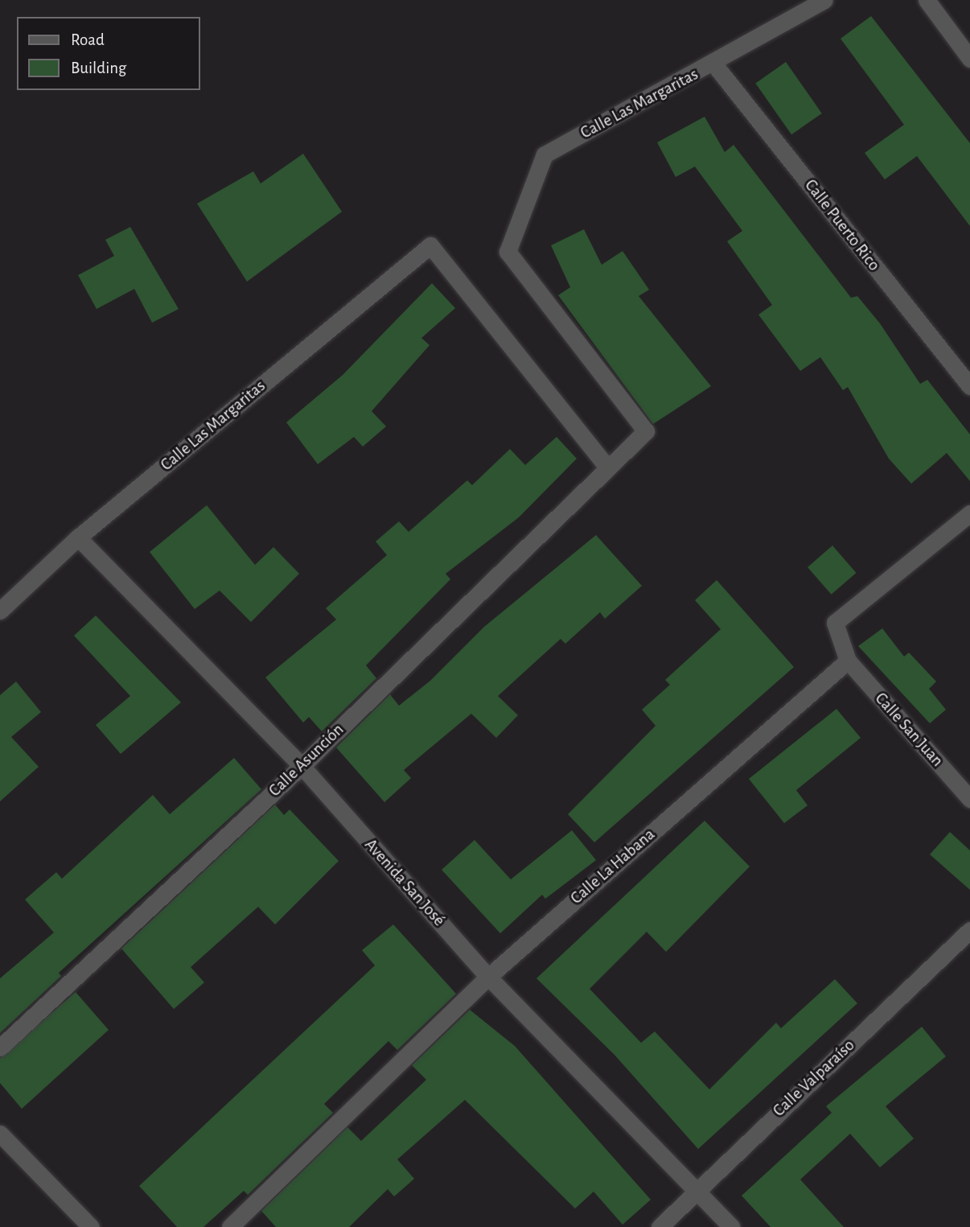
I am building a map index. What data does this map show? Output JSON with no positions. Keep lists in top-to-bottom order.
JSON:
{
  "streets": {
    "street": [
      "Calle Las Margaritas",
      "Calle Puerto Rico",
      "Calle San Juan",
      "Calle Asunción",
      "Calle La Habana",
      "Avenida San José",
      "Calle Valparaíso"
    ]
  },
  "crossings": [
    ["Calle Las Margaritas", "Calle Puerto Rico"],
    ["Calle Las Margaritas", "Calle Asunción"],
    ["Calle Las Margaritas", "Avenida San José"],
    ["Calle San Juan", "Calle La Habana"],
    ["Calle Asunción", "Avenida San José"],
    ["Calle La Habana", "Avenida San José"],
    ["Avenida San José", "Calle Valparaíso"]
  ],
  "legend": ["Road", "Building"]
}
